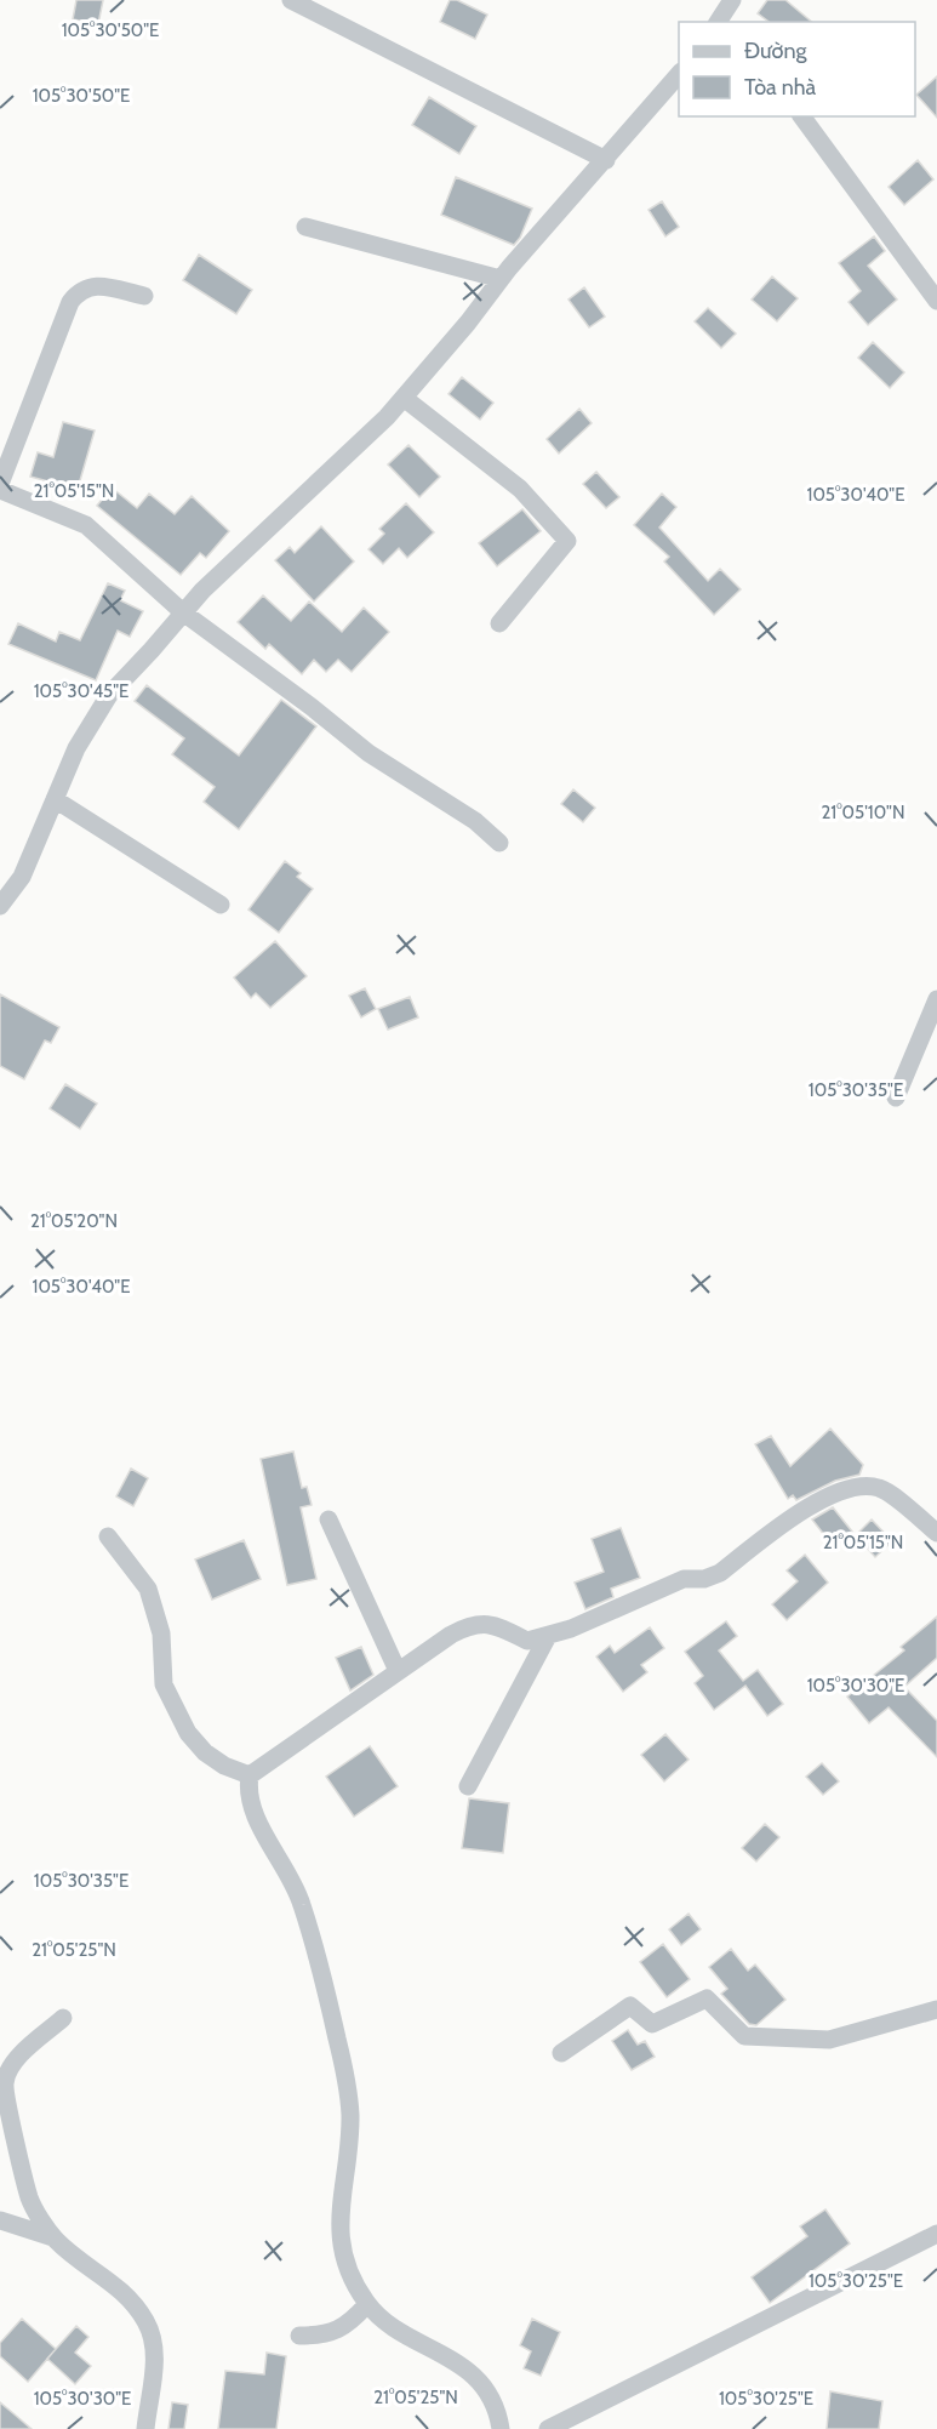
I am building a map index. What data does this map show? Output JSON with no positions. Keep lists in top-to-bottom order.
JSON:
{
  "legend": ["Đường", "Tòa nhà"],
  "coordinates": [
    "105°30'50\"E",
    "21°05'15\"N",
    "105°30'40\"E",
    "105°30'45\"E",
    "21°05'10\"N",
    "105°30'35\"E",
    "21°05'20\"N",
    "105°30'30\"E",
    "21°05'25\"N",
    "105°30'25\"E"
  ]
}
